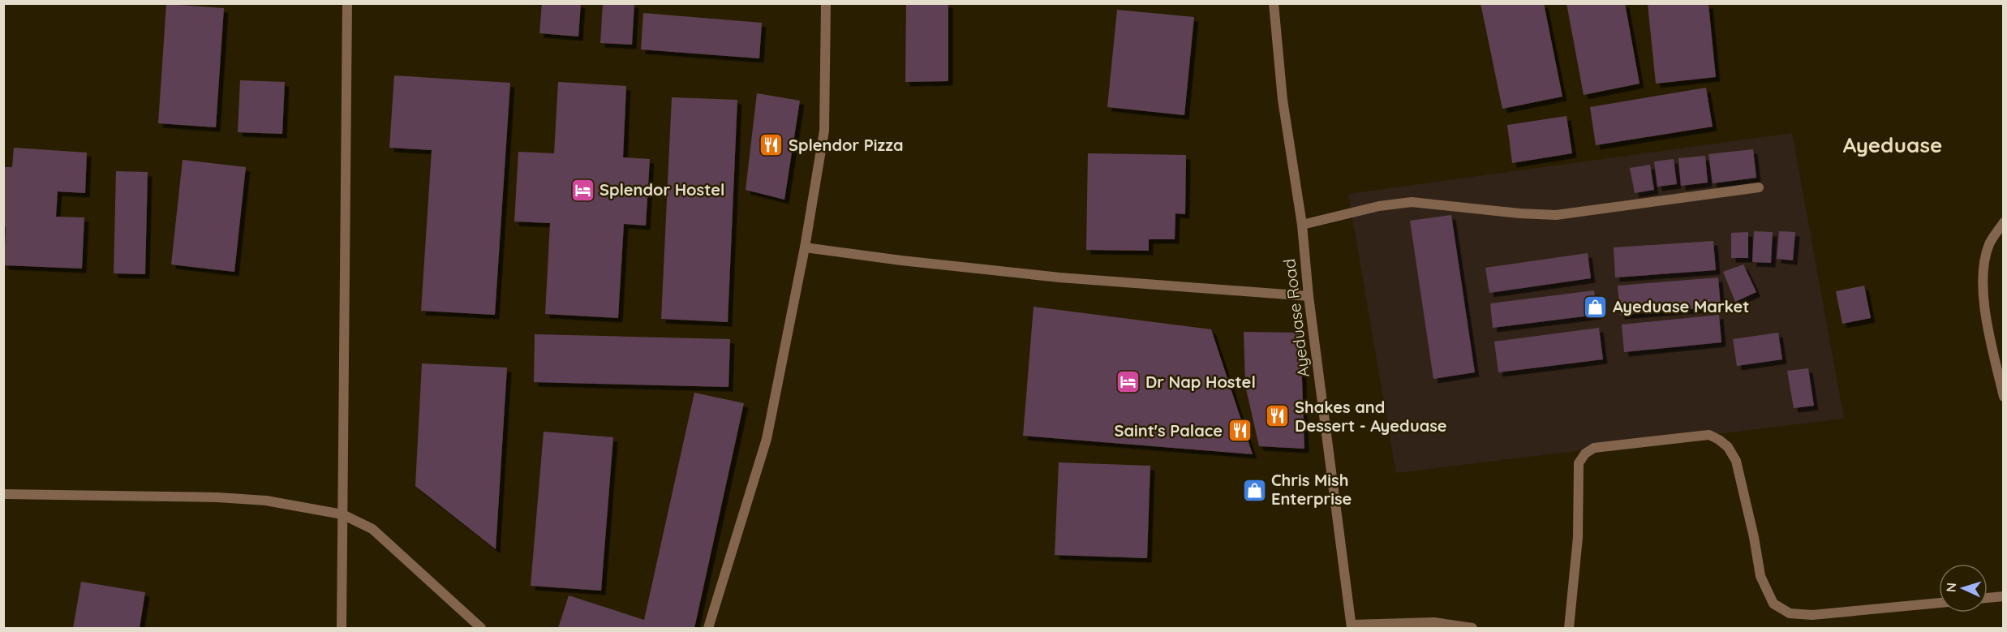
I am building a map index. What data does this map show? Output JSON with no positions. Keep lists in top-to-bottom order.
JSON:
{
  "streets": {
    "street": ["Ayeduase Road"]
  },
  "districts": ["Ayeduase"],
  "places": {
    "restaurant": ["Splendor Pizza", "Shakes and Dessert - Ayeduase", "Saint's Palace"],
    "hotel": ["Splendor Hostel", "Dr Nap Hostel"],
    "shop": ["Ayeduase Market", "Chris Mish Enterprise"]
  },
  "north": "left"
}
